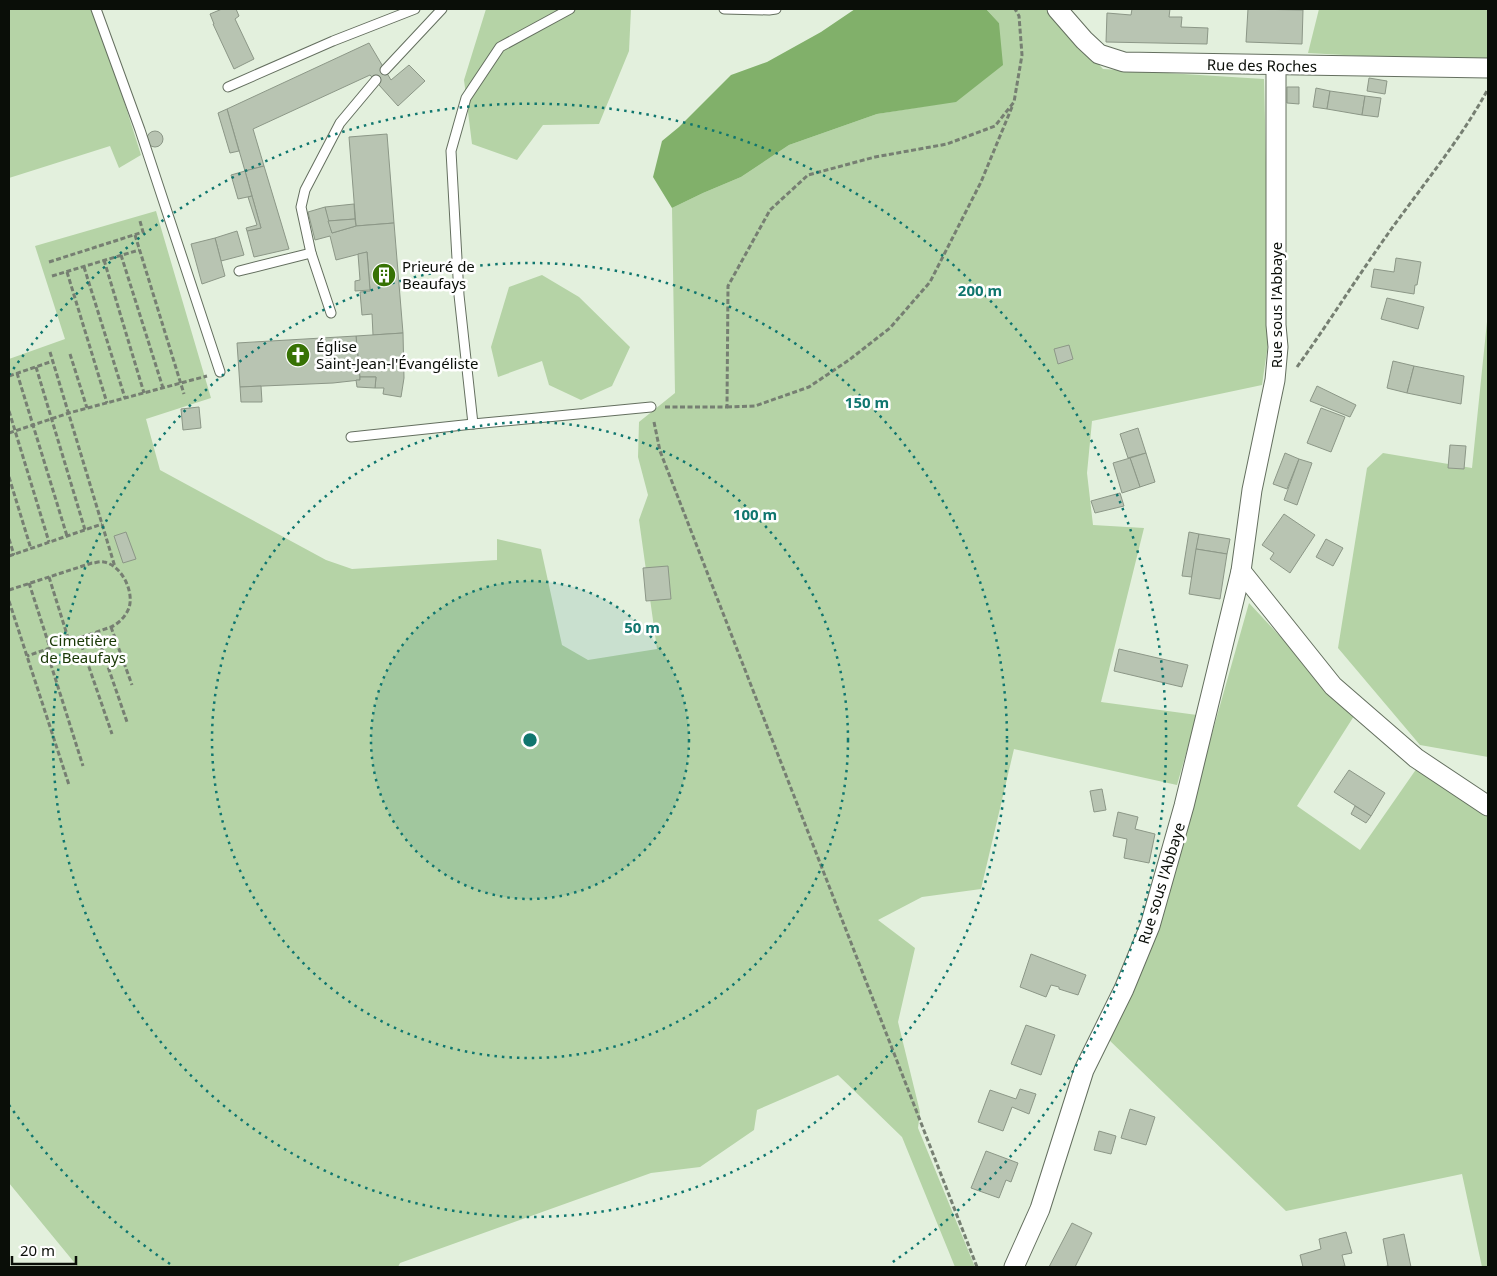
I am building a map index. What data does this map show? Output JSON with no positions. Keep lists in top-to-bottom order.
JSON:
{
  "streets": {
    "street": ["Rue des Roches", "Rue sous l'Abbaye"]
  },
  "crossings": [
    ["Rue des Roches", "Rue sous l'Abbaye"]
  ],
  "parks": ["Cimetière de Beaufays"],
  "places": {
    "building": ["Prieuré de Beaufays"],
    "church": ["Église Saint-Jean-l'Évangéliste"]
  },
  "scale_bar": "20 m",
  "rings": [
    "200 m",
    "150 m",
    "100 m",
    "50 m"
  ]
}
